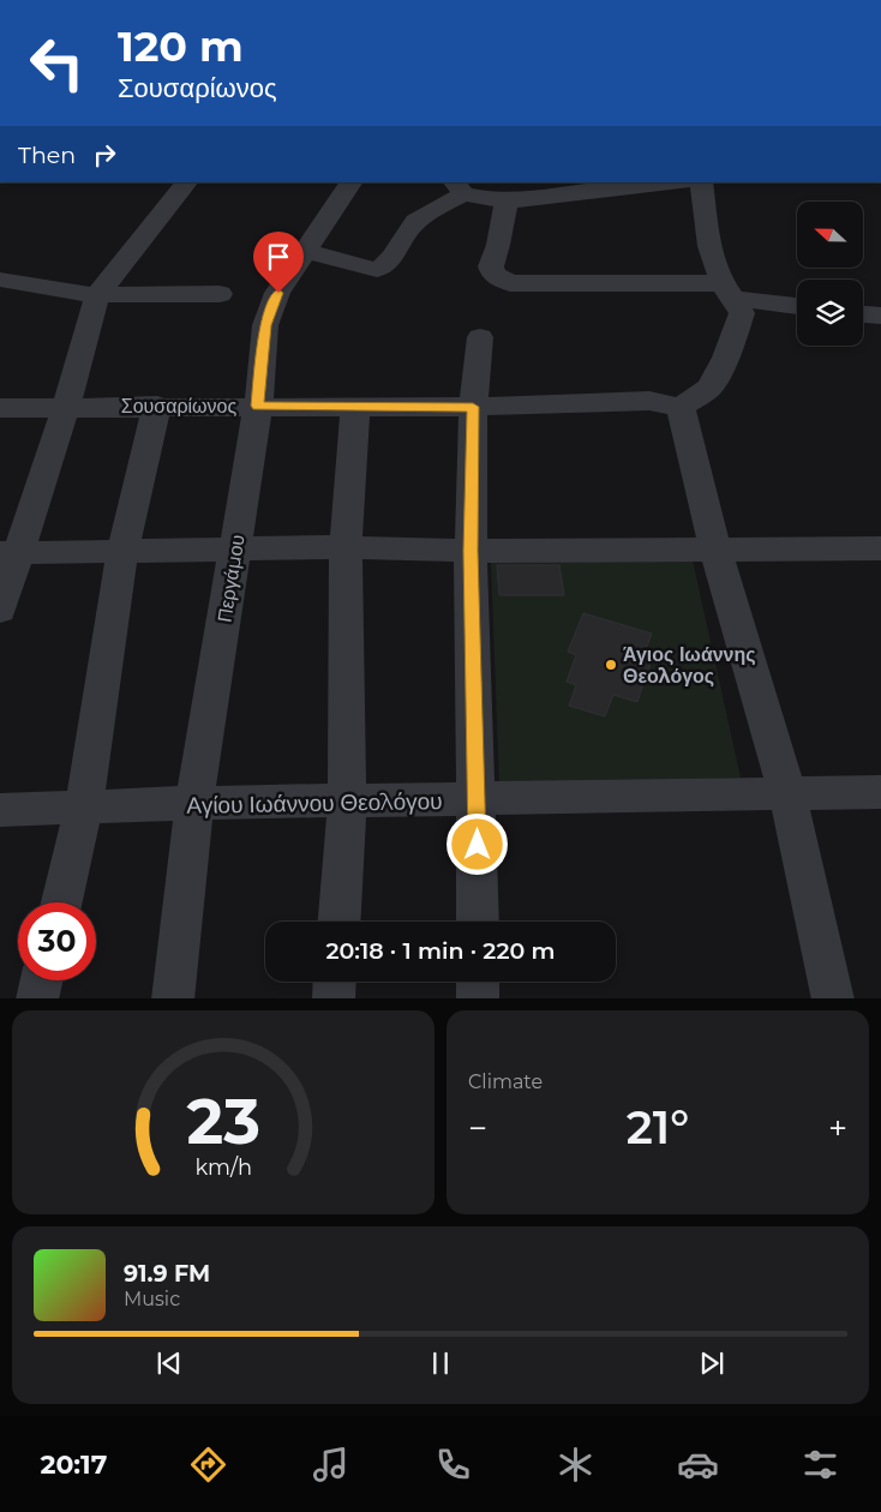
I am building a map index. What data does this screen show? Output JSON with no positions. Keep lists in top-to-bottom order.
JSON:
{
  "streets": {
    "street": ["Σουσαρίωνος", "Περγάμου", "Αγίου Ιωάννου Θεολόγου"]
  },
  "crossings": [
    ["Σουσαρίωνος", "Περγάμου"],
    ["Περγάμου", "Αγίου Ιωάννου Θεολόγου"]
  ],
  "places": ["Άγιος Ιωάννης Θεολόγος"],
  "north": "left",
  "page": {
    "turn": ["120 m", "Σουσαρίωνος"],
    "then": "Then",
    "limit": "30",
    "trip": "20:18 · 1 min · 220 m",
    "tile": "Climate",
    "heat": ["−", "21°", "+"],
    "song": ["91.9 FM", "Music"],
    "tabs": "20:17",
    "gauge": ["23", "km/h"]
  }
}
